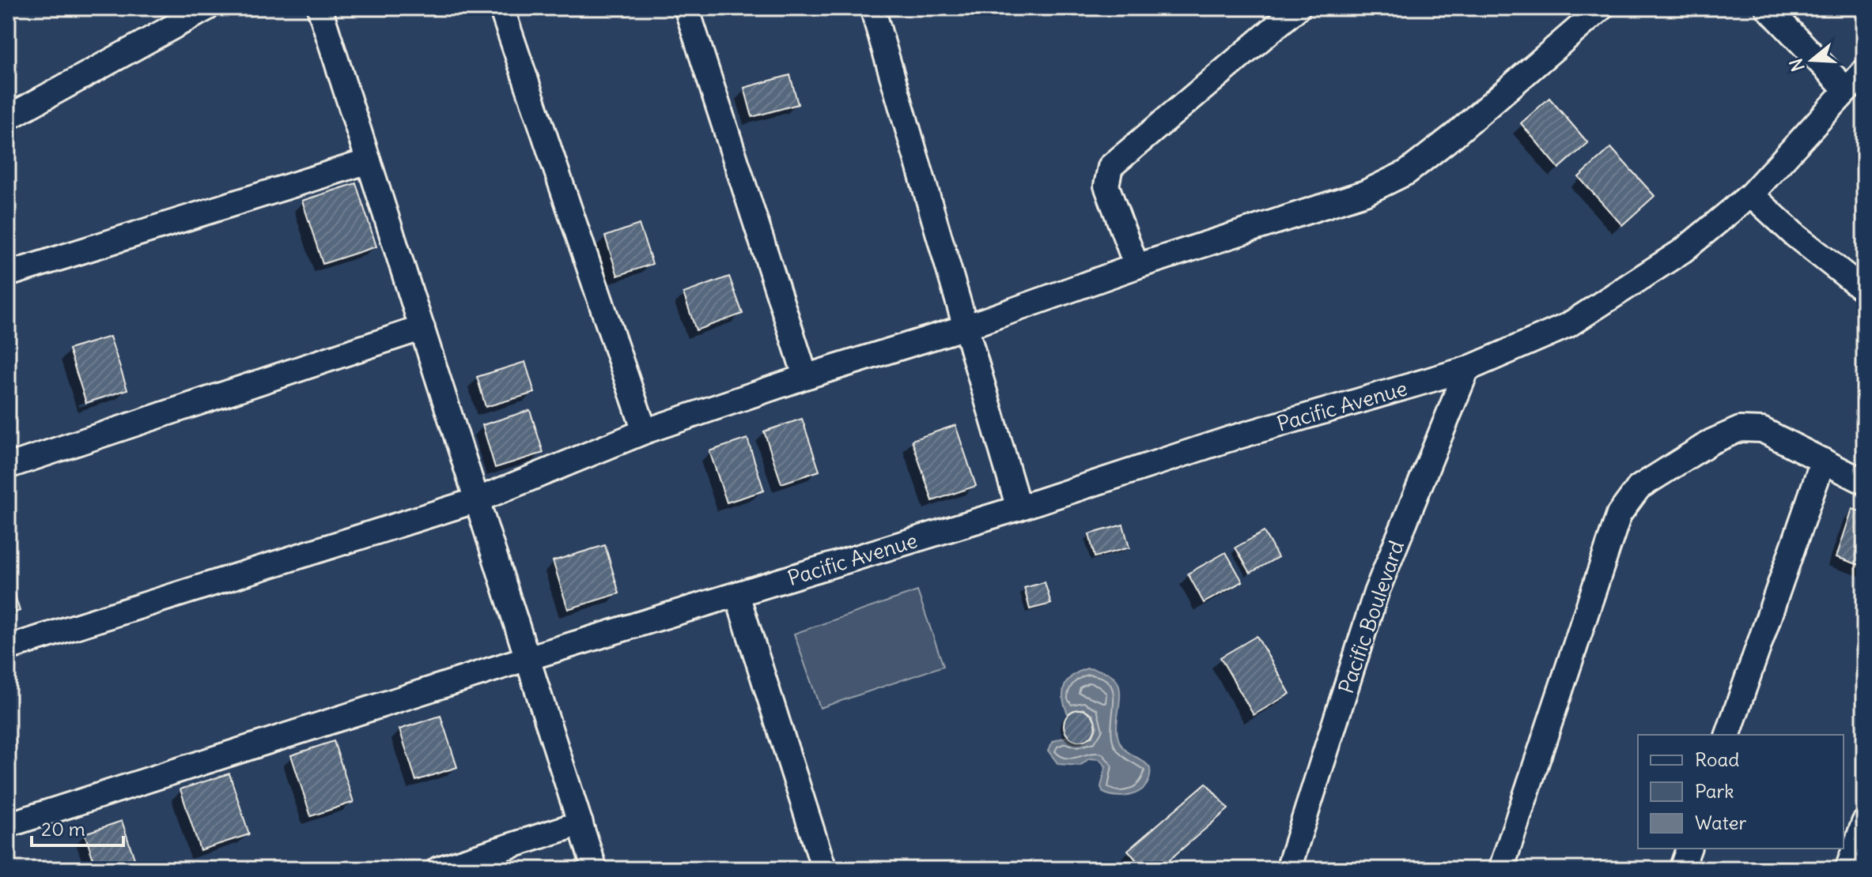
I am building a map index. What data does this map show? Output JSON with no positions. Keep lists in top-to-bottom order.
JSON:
{
  "streets": {
    "street": ["Pacific Avenue", "Pacific Boulevard"]
  },
  "crossings": [
    ["Pacific Avenue", "Pacific Boulevard"]
  ],
  "legend": ["Road", "Park", "Water"],
  "scale_bar": "20 m",
  "north": "left"
}
